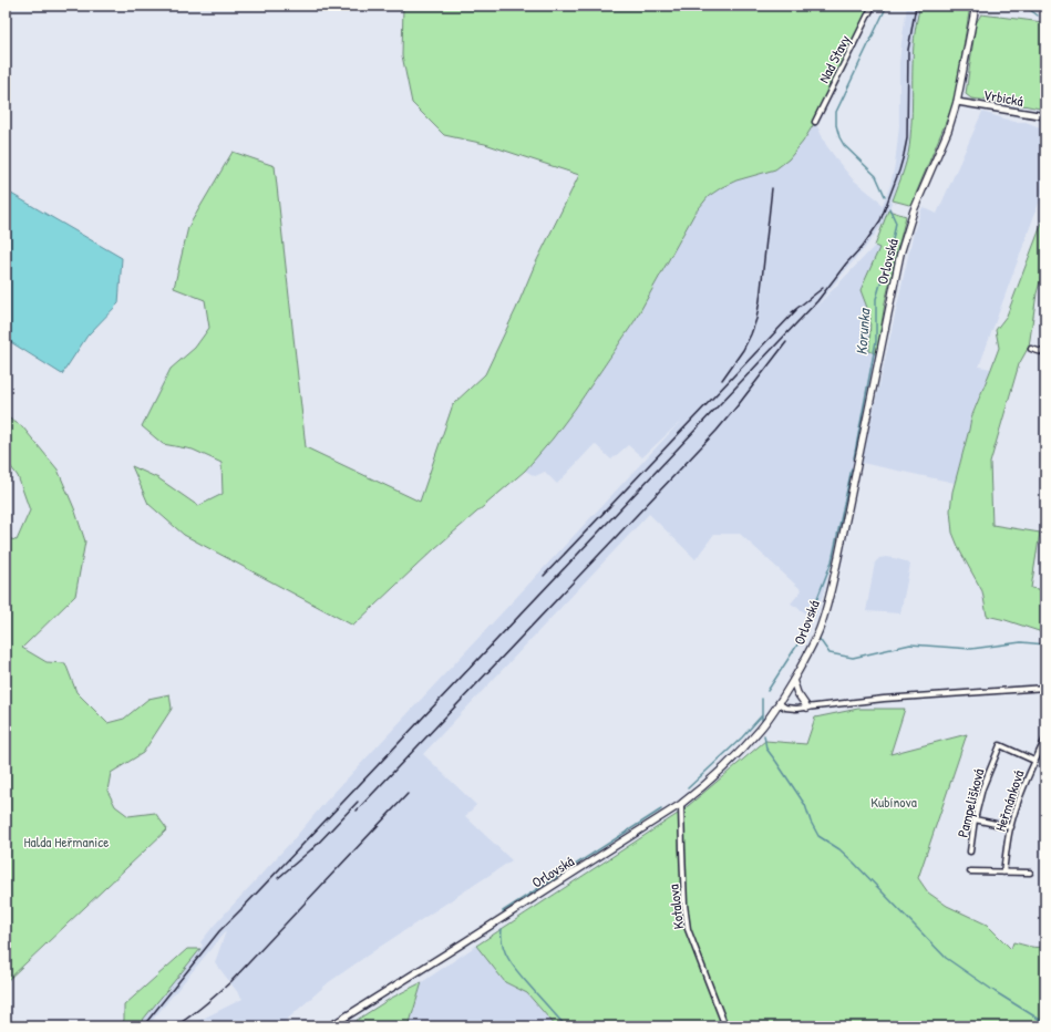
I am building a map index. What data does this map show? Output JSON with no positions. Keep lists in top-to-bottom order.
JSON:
{
  "streets": {
    "main road": ["Orlovská"],
    "street": [
      "Nad Stavy",
      "Vrbická",
      "Heřmánková",
      "Pampelišková",
      "Kotalova"
    ]
  },
  "crossings": [
    ["Vrbická", "Orlovská"],
    ["Orlovská", "Kotalova"],
    ["Heřmánková", "Pampelišková"]
  ],
  "water": ["Korunka"],
  "parks": ["Kubínova", "Halda Heřmanice"]
}
